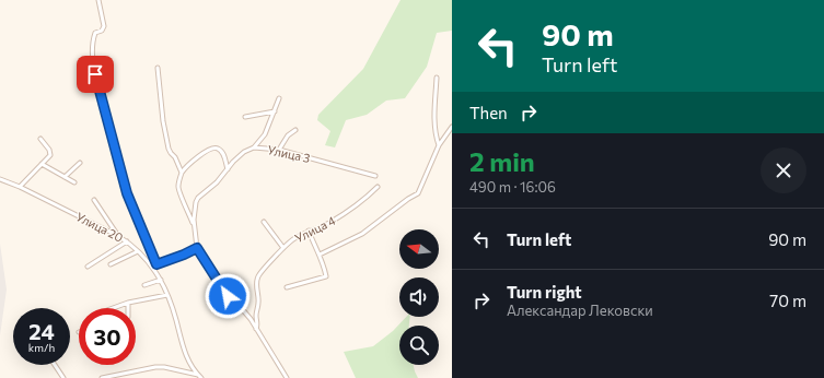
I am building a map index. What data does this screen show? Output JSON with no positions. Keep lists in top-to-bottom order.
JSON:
{
  "streets": {
    "street": ["Улица 3", "Улица 20", "Улица 4"]
  },
  "north": "left",
  "page": {
    "turn": ["90 m", "Turn left"],
    "then": "Then",
    "heading": ["2 min", "490 m · 16:06"],
    "list": [
      {
        "name": "Turn left",
        "value": "90 m"
      },
      {
        "name": "Turn right",
        "note": "Александар Лековски",
        "value": "70 m"
      }
    ],
    "speed": "24 km/h",
    "limit": "30"
  }
}
